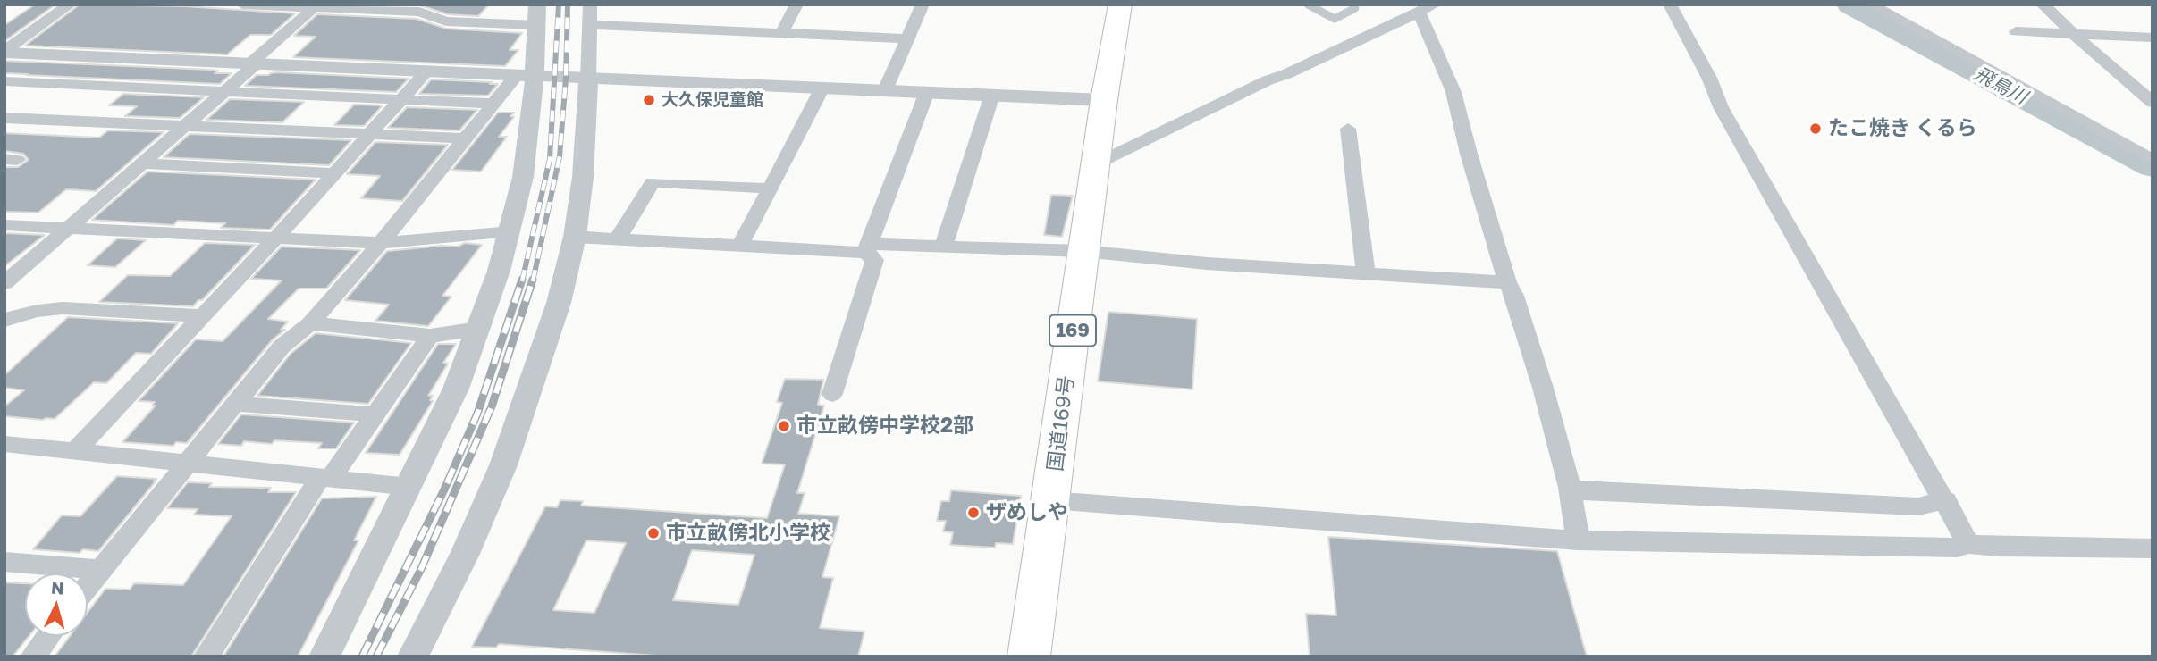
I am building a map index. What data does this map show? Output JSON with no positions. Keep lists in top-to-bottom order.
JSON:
{
  "streets": {
    "highway": ["169", "国道169号"]
  },
  "water": ["飛鳥川"],
  "places": [
    "大久保児童館",
    "たこ焼き くるら",
    "市立畝傍中学校2部",
    "ザめしや",
    "市立畝傍北小学校"
  ],
  "north": "top"
}
